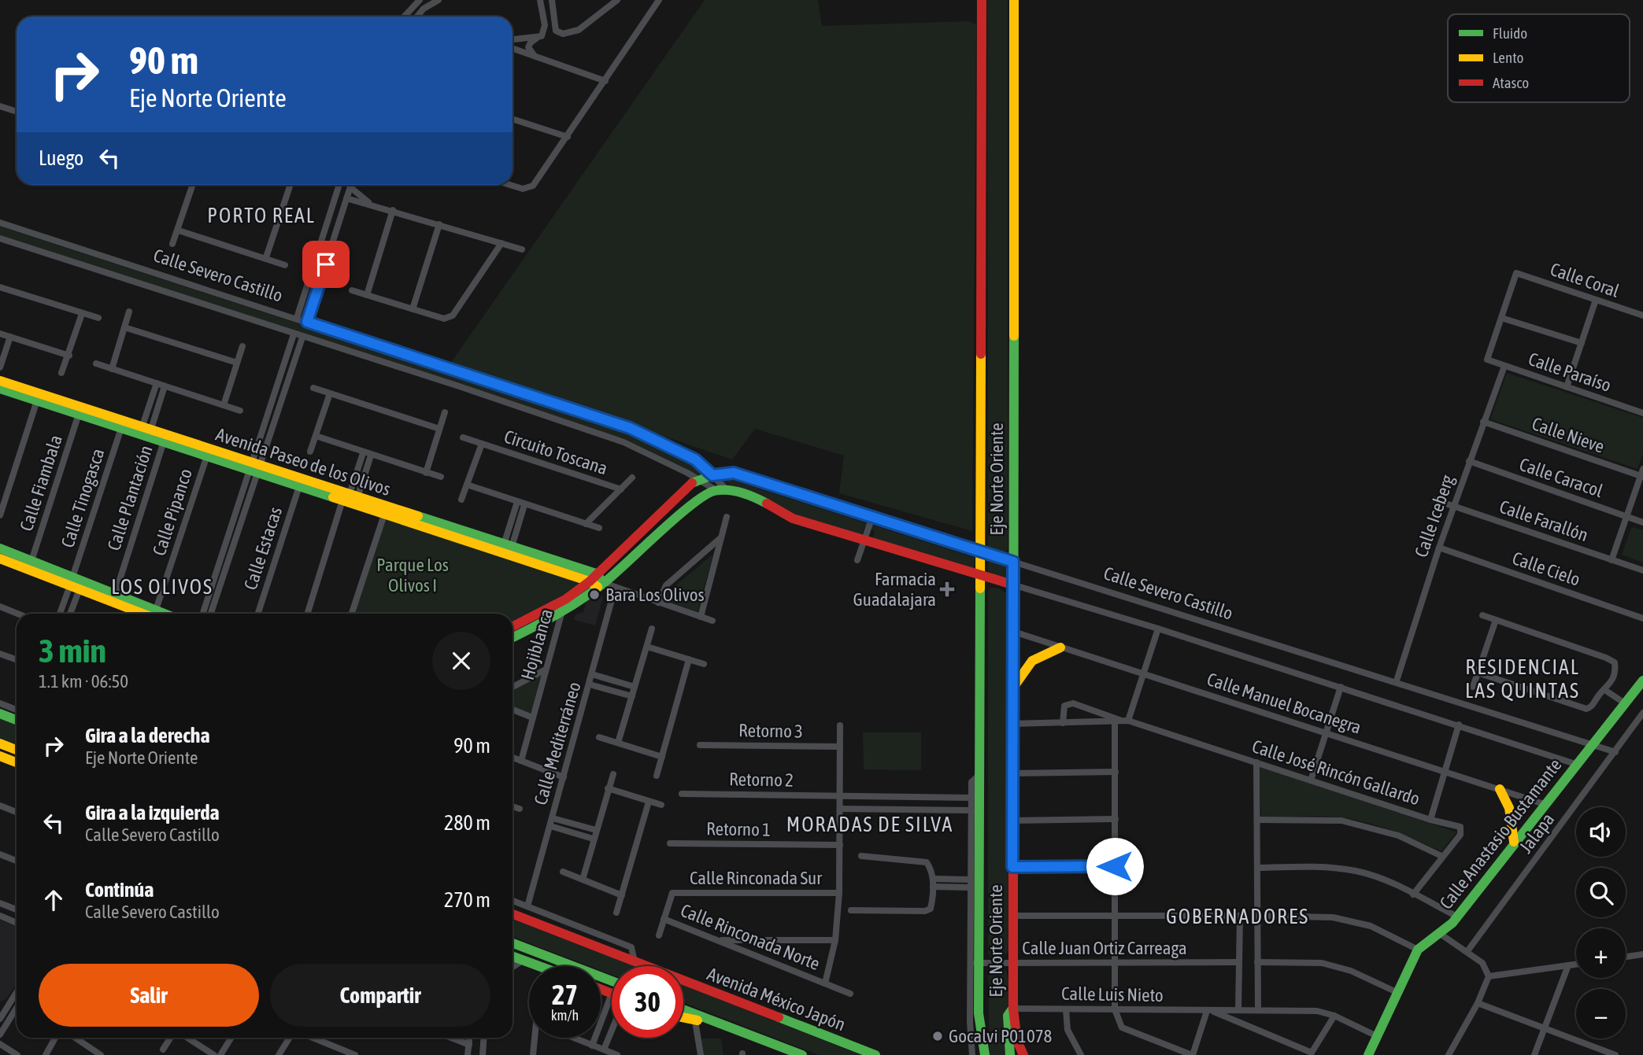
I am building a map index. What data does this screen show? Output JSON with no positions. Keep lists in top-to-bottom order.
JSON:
{
  "streets": {
    "street": [
      "Calle Severo Castillo",
      "Calle Coral",
      "Calle Paraíso",
      "Calle Nieve",
      "Circuito Toscana",
      "Avenida Paseo de los Olivos",
      "Calle Caracol",
      "Eje Norte Oriente",
      "Calle Fiambala",
      "Calle Tinogasca",
      "Calle Plantación",
      "Calle Pipanco",
      "Calle Iceberg",
      "Calle Farallón",
      "Calle Estacas",
      "Calle Cielo",
      "Hojiblanca",
      "Calle Manuel Bocanegra",
      "Retorno 3",
      "Calle Mediterráneo",
      "Calle José Rincón Gallardo",
      "Retorno 2",
      "Retorno 1",
      "Jalapa",
      "Calle Anastasio Bustamante",
      "Calle Rinconada Sur",
      "Calle Rinconada Norte",
      "Calle Juan Ortiz Carreaga",
      "Calle Luis Nieto",
      "Avenida México Japón"
    ]
  },
  "crossings": [
    ["Calle Severo Castillo", "Eje Norte Oriente"],
    ["Calle Severo Castillo", "Calle Anastasio Bustamante"],
    ["Calle Coral", "Calle Paraíso"],
    ["Calle Paraíso", "Calle Iceberg"],
    ["Calle Nieve", "Calle Iceberg"],
    ["Avenida Paseo de los Olivos", "Calle Fiambala"],
    ["Avenida Paseo de los Olivos", "Calle Tinogasca"],
    ["Avenida Paseo de los Olivos", "Calle Plantación"],
    ["Avenida Paseo de los Olivos", "Calle Pipanco"],
    ["Avenida Paseo de los Olivos", "Calle Estacas"],
    ["Calle Caracol", "Calle Iceberg"],
    ["Eje Norte Oriente", "Calle Manuel Bocanegra"],
    ["Eje Norte Oriente", "Calle José Rincón Gallardo"],
    ["Eje Norte Oriente", "Calle Juan Ortiz Carreaga"],
    ["Eje Norte Oriente", "Calle Luis Nieto"],
    ["Calle Iceberg", "Calle Farallón"],
    ["Calle Iceberg", "Calle Cielo"],
    ["Calle Manuel Bocanegra", "Calle Anastasio Bustamante"],
    ["Calle Mediterráneo", "Avenida México Japón"],
    ["Calle Anastasio Bustamante", "Calle Luis Nieto"],
    ["Calle Rinconada Sur", "Calle Rinconada Norte"]
  ],
  "districts": [
    "PORTO REAL",
    "LOS OLIVOS",
    "RESIDENCIAL LAS QUINTAS",
    "MORADAS DE SILVA",
    "GOBERNADORES"
  ],
  "parks": ["Parque Los Olivos I"],
  "places": {
    "health": ["Farmacia Guadalajara"],
    "other": ["Bara Los Olivos", "Gocalvi P01078"]
  },
  "legend": ["Fluido", "Lento", "Atasco"],
  "page": {
    "turn": ["90 m", "Eje Norte Oriente"],
    "then": "Luego",
    "heading": ["3 min", "1.1 km · 06:50"],
    "list": [
      {
        "name": "Gira a la derecha",
        "note": "Eje Norte Oriente",
        "value": "90 m"
      },
      {
        "name": "Gira a la izquierda",
        "note": "Calle Severo Castillo",
        "value": "280 m"
      },
      {
        "name": "Continúa",
        "note": "Calle Severo Castillo",
        "value": "270 m"
      }
    ],
    "map_buttons": ["+", "−"],
    "buttons": ["Salir", "Compartir"],
    "speed": "27 km/h",
    "limit": "30"
  }
}
